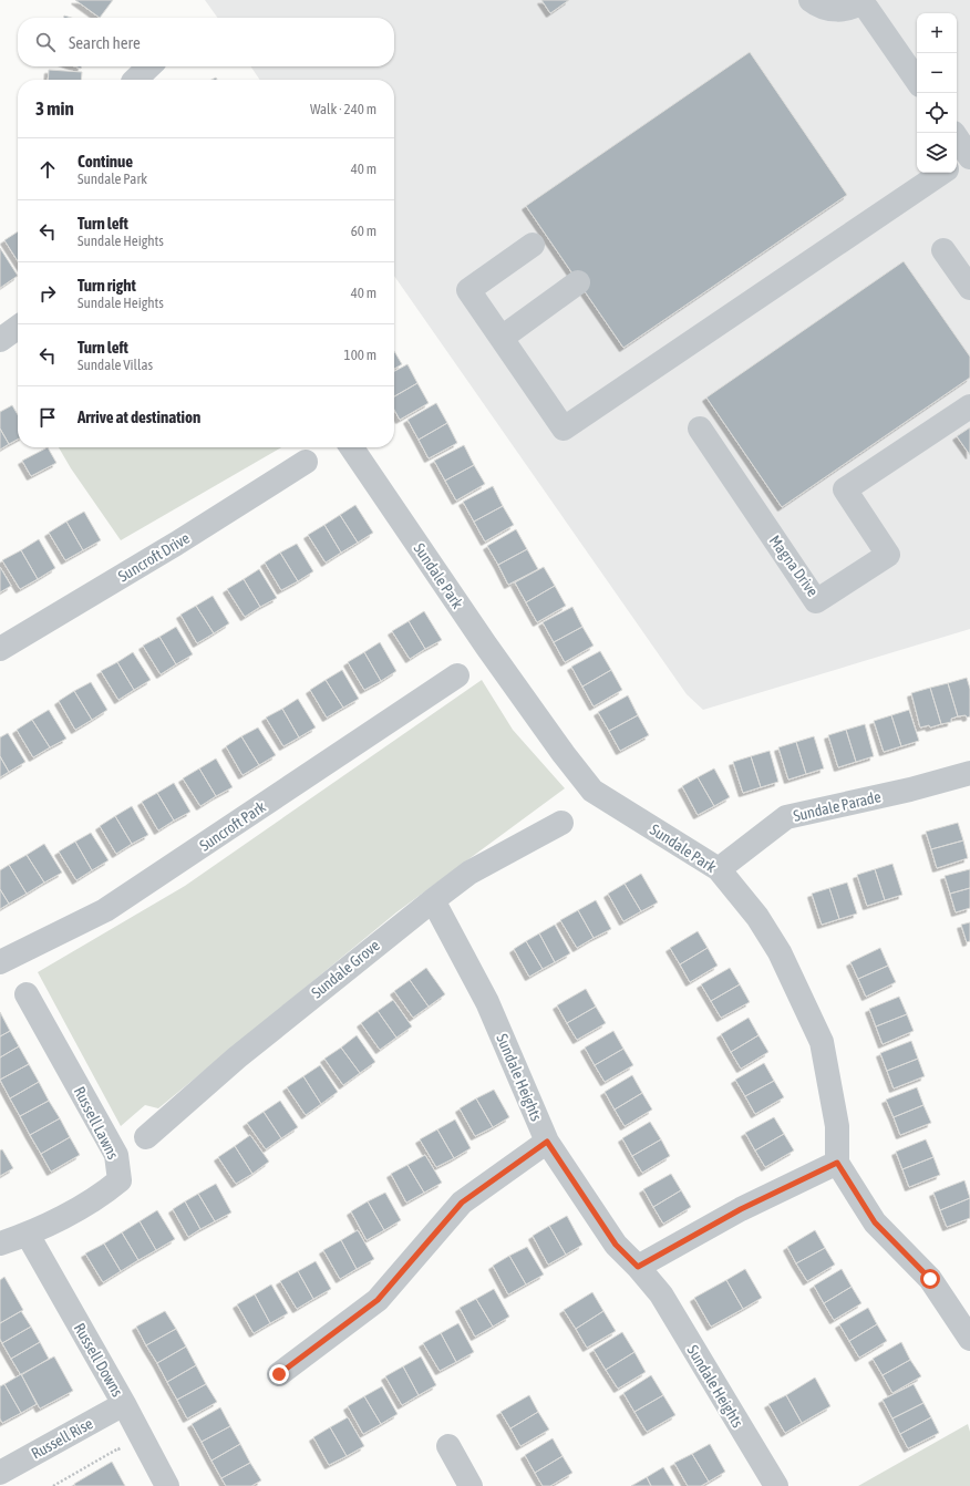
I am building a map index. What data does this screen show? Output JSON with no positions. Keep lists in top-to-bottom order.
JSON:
{
  "streets": {
    "street": [
      "Suncroft Drive",
      "Magna Drive",
      "Sundale Park",
      "Sundale Parade",
      "Suncroft Park",
      "Sundale Grove",
      "Sundale Heights",
      "Russell Lawns",
      "Russell Downs",
      "Russell Rise"
    ]
  },
  "crossings": [
    ["Sundale Park", "Sundale Parade"],
    ["Sundale Grove", "Sundale Heights"],
    ["Russell Lawns", "Russell Downs"],
    ["Russell Downs", "Russell Rise"]
  ],
  "page": {
    "map_buttons": ["+", "−"],
    "search": "Search here",
    "heading": ["3 min", "Walk · 240 m"],
    "list": [
      ["Continue", "Sundale Park", "40 m"],
      ["Turn left", "Sundale Heights", "60 m"],
      ["Turn right", "Sundale Heights", "40 m"],
      ["Turn left", "Sundale Villas", "100 m"],
      "Arrive at destination"
    ]
  }
}
